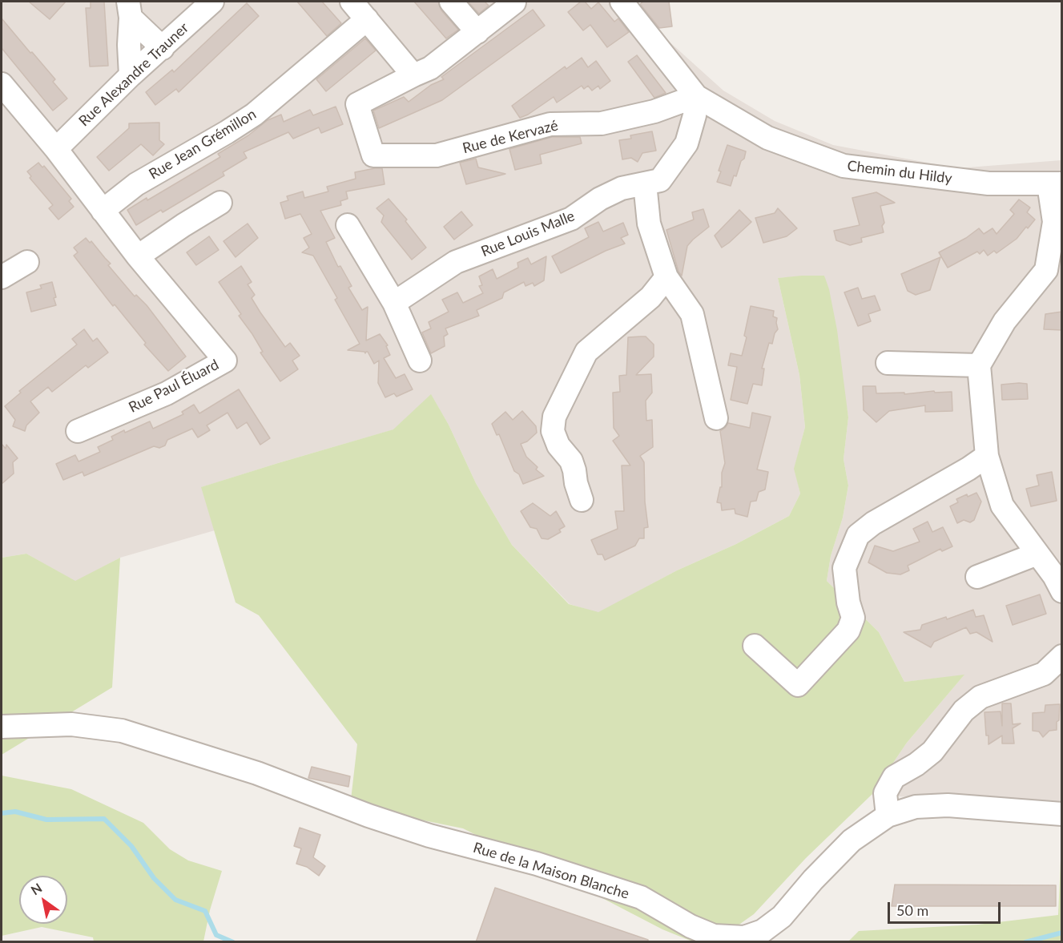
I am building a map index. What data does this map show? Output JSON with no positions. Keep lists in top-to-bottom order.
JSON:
{
  "streets": {
    "street": [
      "Rue Alexandre Trauner",
      "Rue de Kervazé",
      "Rue Jean Grémillon",
      "Chemin du Hildy",
      "Rue Louis Malle",
      "Rue Paul Éluard",
      "Rue de la Maison Blanche"
    ]
  },
  "crossings": [
    ["Rue Alexandre Trauner", "Rue Paul Éluard"],
    ["Rue de Kervazé", "Chemin du Hildy"],
    ["Rue de Kervazé", "Rue Louis Malle"],
    ["Rue Jean Grémillon", "Rue Paul Éluard"],
    ["Chemin du Hildy", "Rue Louis Malle"]
  ],
  "scale_bar": "50 m",
  "north": "top left"
}
